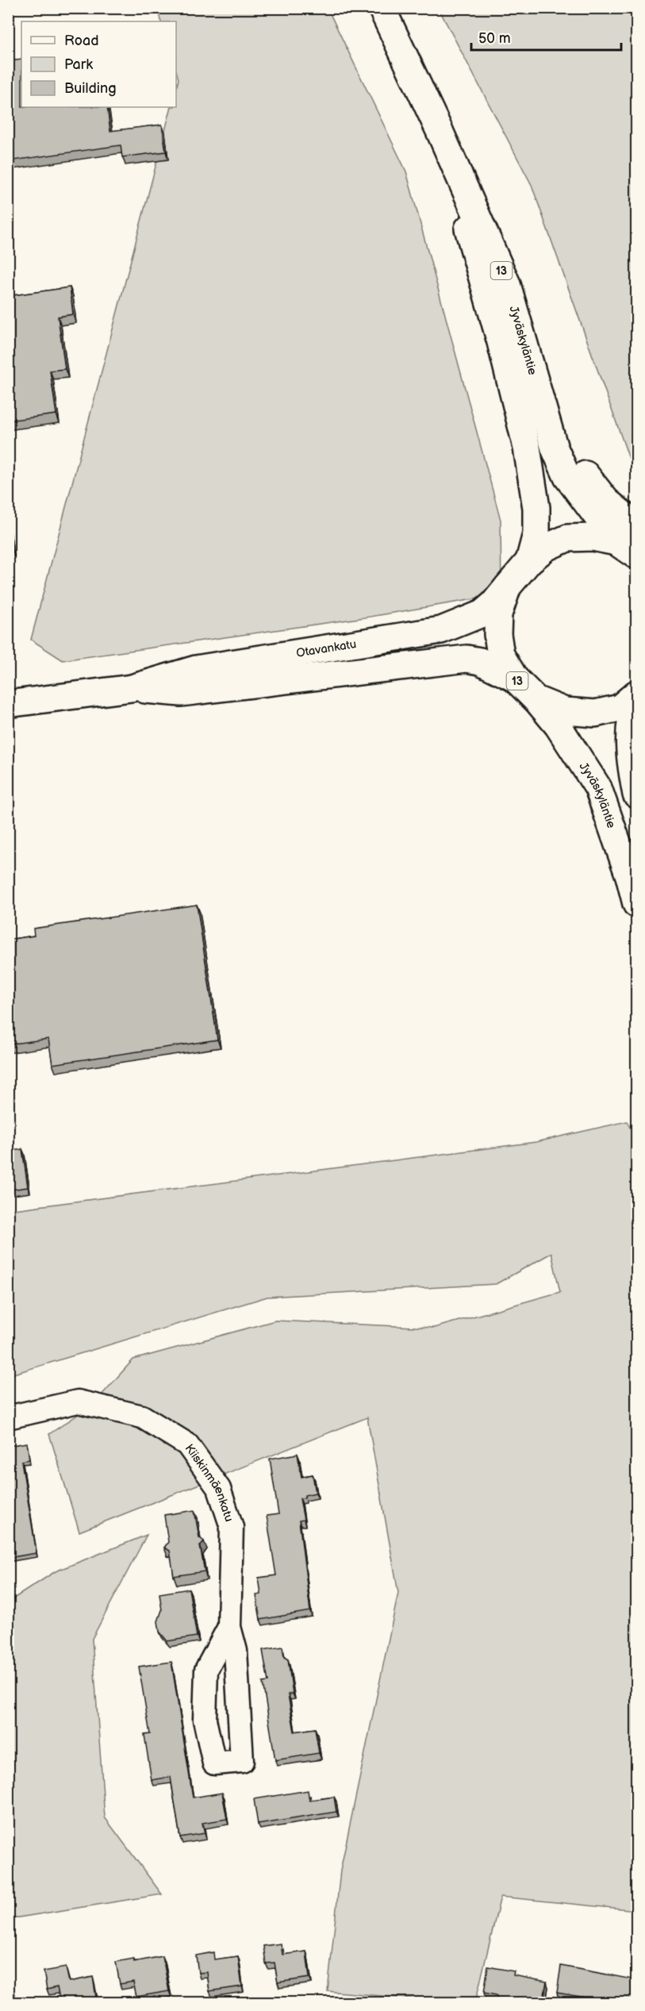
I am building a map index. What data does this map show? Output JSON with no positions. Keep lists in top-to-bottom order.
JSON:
{
  "streets": {
    "main road": ["13", "Jyväskyläntie", "Otavankatu"],
    "street": ["Kiiskinmäenkatu"]
  },
  "crossings": [
    ["13", "Jyväskyläntie"],
    ["13", "Otavankatu"]
  ],
  "legend": ["Road", "Park", "Building"],
  "scale_bar": "50 m"
}
